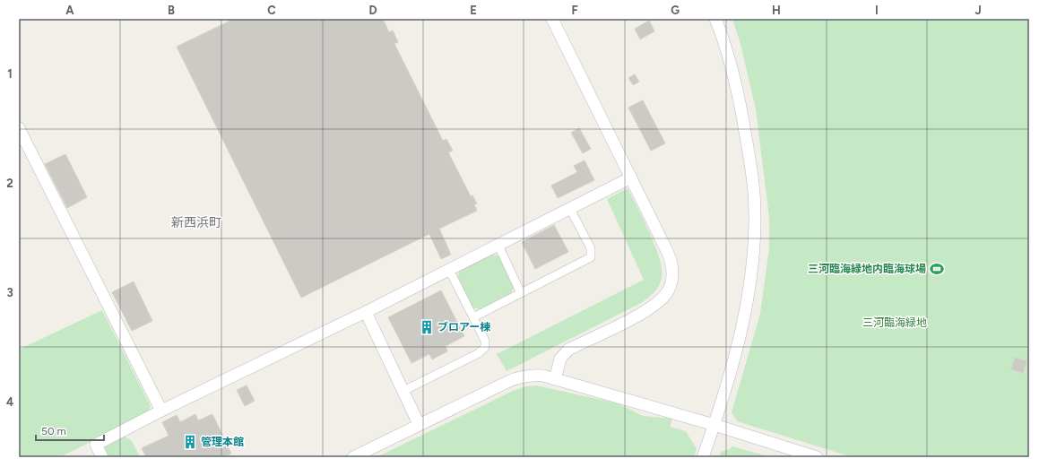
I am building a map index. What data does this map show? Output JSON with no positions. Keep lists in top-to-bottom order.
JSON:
{
  "districts": ["新西浜町"],
  "parks": ["三河臨海緑地"],
  "places": {
    "sports": ["三河臨海緑地内臨海球場"],
    "building": ["ブロアー棟", "管理本館"]
  },
  "scale_bar": "50 m",
  "grid": {
    "columns": [
      "A",
      "B",
      "C",
      "D",
      "E",
      "F",
      "G",
      "H",
      "I",
      "J"
    ],
    "rows": [
      "1",
      "2",
      "3",
      "4"
    ]
  }
}
